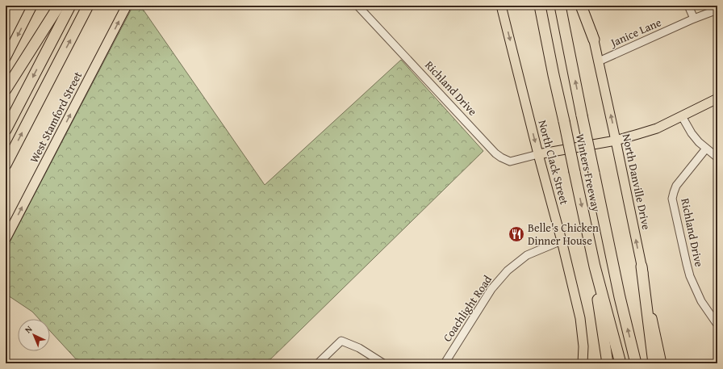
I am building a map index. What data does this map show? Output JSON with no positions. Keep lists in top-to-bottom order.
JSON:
{
  "streets": {
    "highway": ["Winters Freeway"],
    "main road": ["West Stamford Street", "North Clack Street", "North Danville Drive"],
    "street": ["Janice Lane", "Richland Drive", "Coachlight Road"]
  },
  "crossings": [
    ["Janice Lane", "North Danville Drive"],
    ["Richland Drive", "North Clack Street"],
    ["North Clack Street", "Coachlight Road"]
  ],
  "one_way": ["West Stamford Street", "North Clack Street", "North Danville Drive"],
  "places": {
    "restaurant": ["Belle's Chicken Dinner House"]
  },
  "north": "top left"
}
